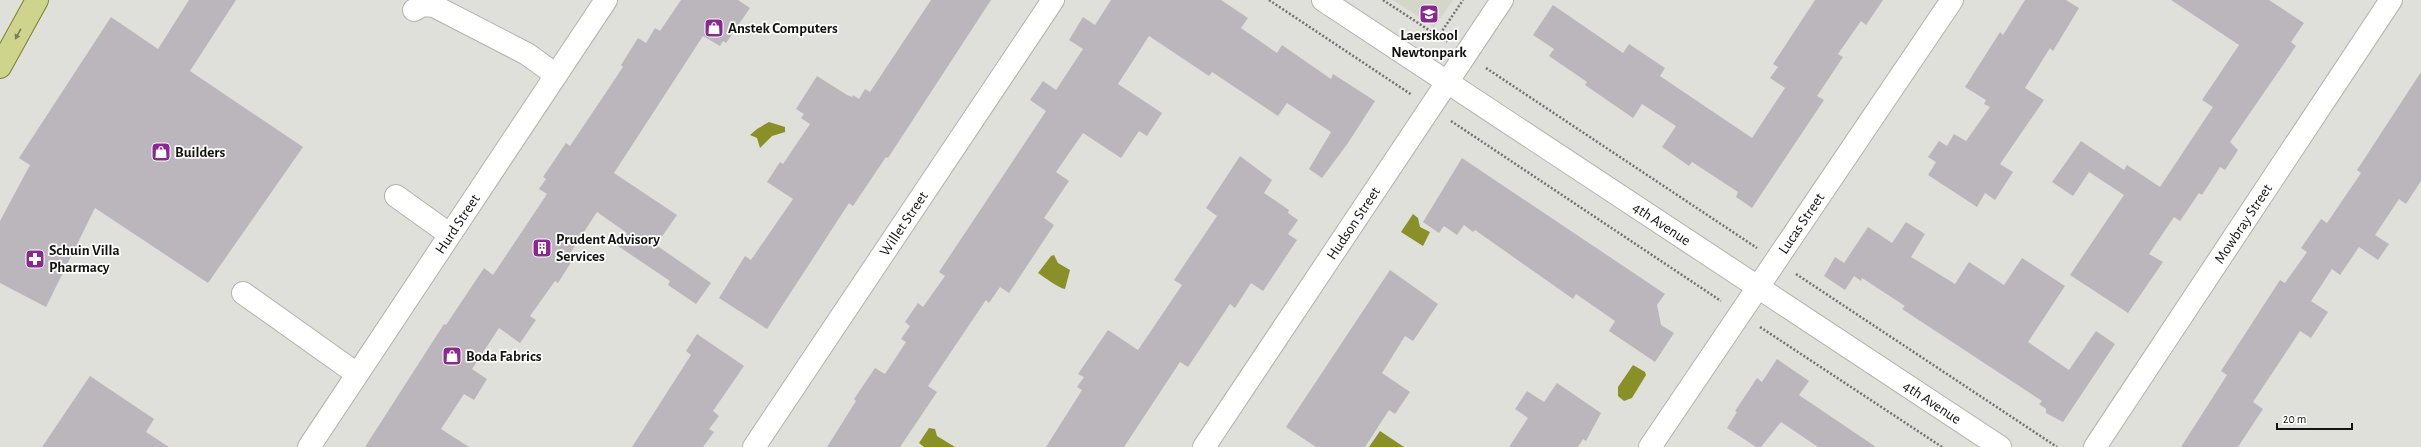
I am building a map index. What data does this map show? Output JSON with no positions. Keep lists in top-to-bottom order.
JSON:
{
  "streets": {
    "street": [
      "Hurd Street",
      "Willet Street",
      "Hudson Street",
      "4th Avenue",
      "Lucas Street",
      "Mowbray Street"
    ]
  },
  "crossings": [
    ["Hudson Street", "4th Avenue"],
    ["4th Avenue", "Lucas Street"]
  ],
  "places": {
    "school or university": ["Laerskool Newtonpark"],
    "shop": ["Anstek Computers", "Builders", "Boda Fabrics"],
    "building": ["Prudent Advisory Services"],
    "pharmacy": ["Schuin Villa Pharmacy"]
  },
  "scale_bar": "20 m"
}
